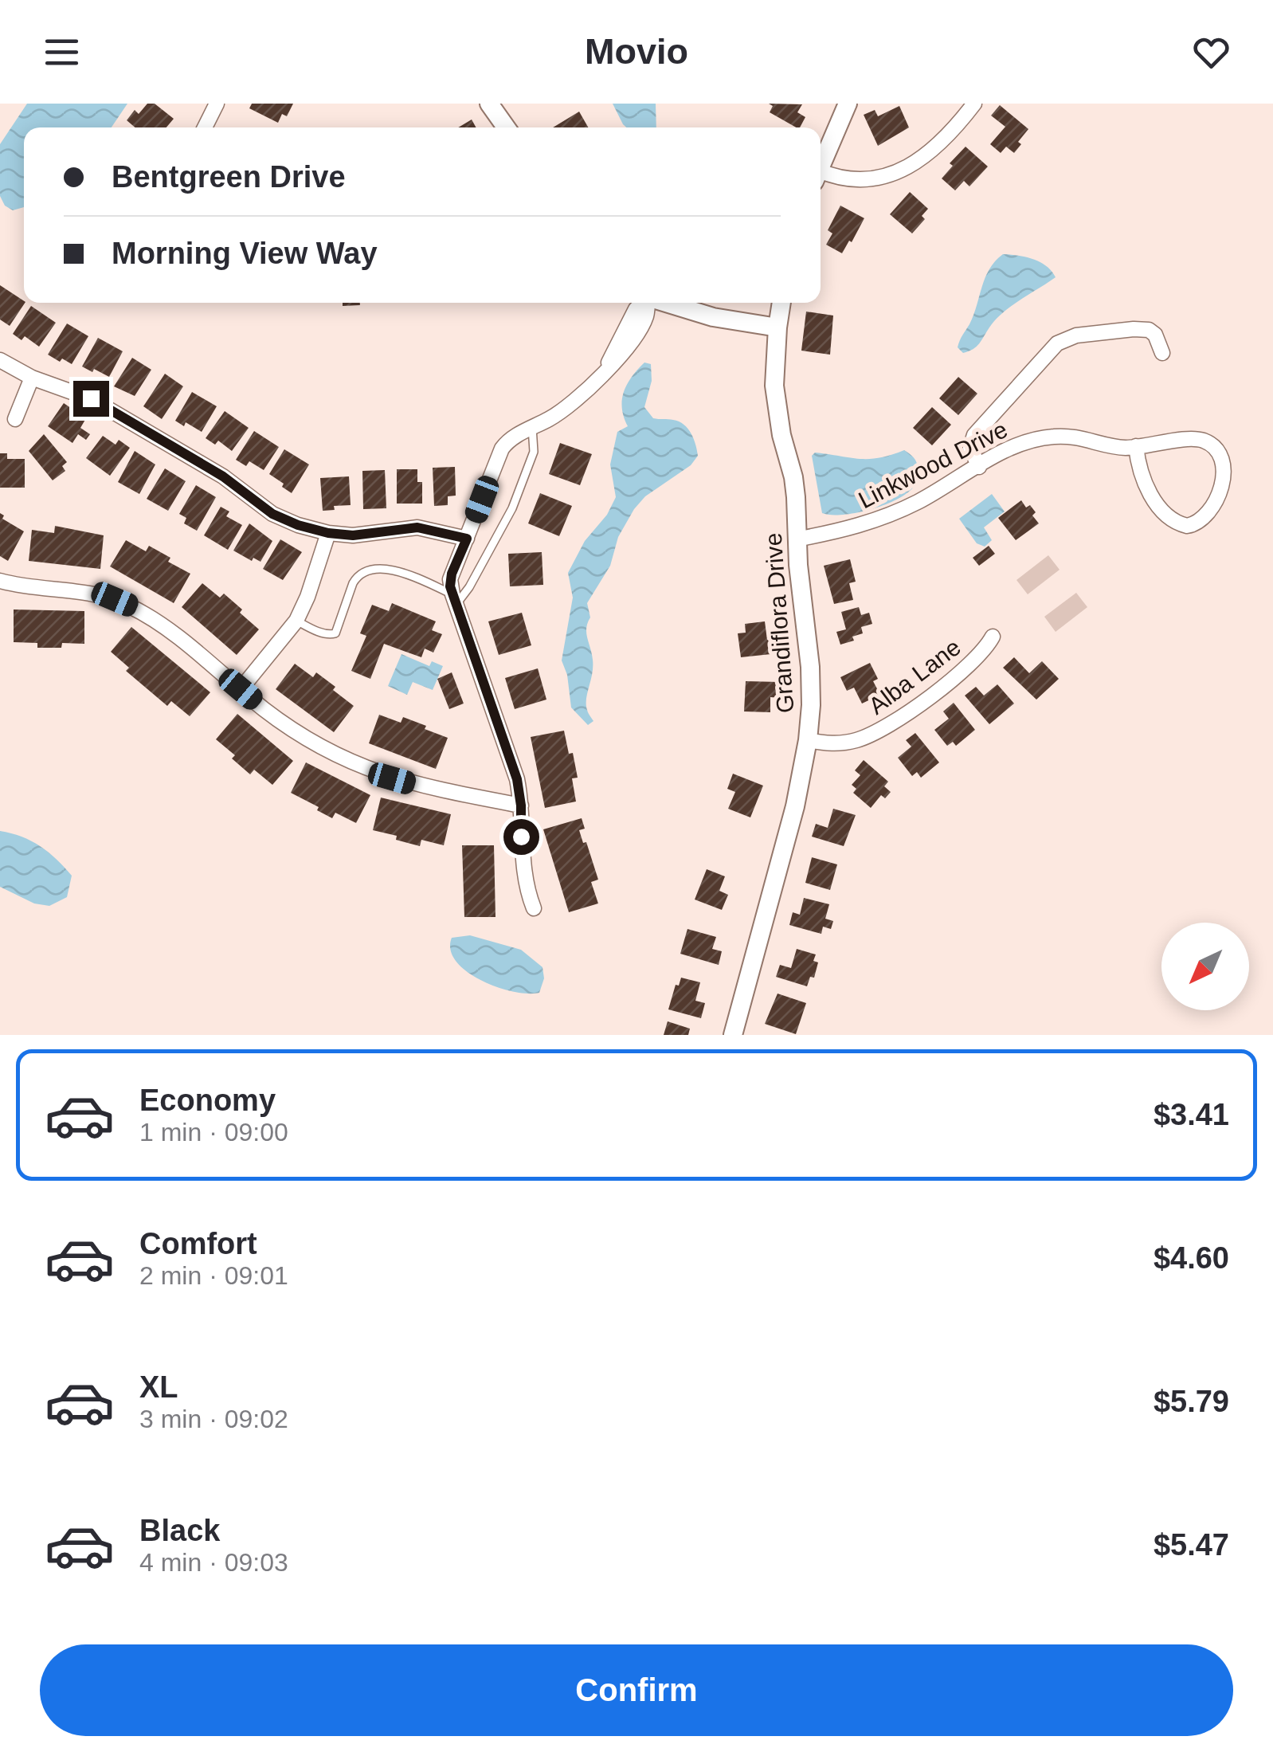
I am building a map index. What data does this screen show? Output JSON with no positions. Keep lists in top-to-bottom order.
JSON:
{
  "streets": {
    "street": ["Linkwood Drive", "Grandiflora Drive", "Alba Lane"]
  },
  "crossings": [
    ["Linkwood Drive", "Grandiflora Drive"],
    ["Grandiflora Drive", "Alba Lane"]
  ],
  "north": "bottom left",
  "page": {
    "header": "Movio",
    "banner": ["Bentgreen Drive", "Morning View Way"],
    "list": [
      {
        "name": "Economy",
        "note": "1 min · 09:00",
        "value": "$3.41"
      },
      {
        "name": "Comfort",
        "note": "2 min · 09:01",
        "value": "$4.60"
      },
      {
        "name": "XL",
        "note": "3 min · 09:02",
        "value": "$5.79"
      },
      {
        "name": "Black",
        "note": "4 min · 09:03",
        "value": "$5.47"
      }
    ],
    "buttons": "Confirm"
  }
}
